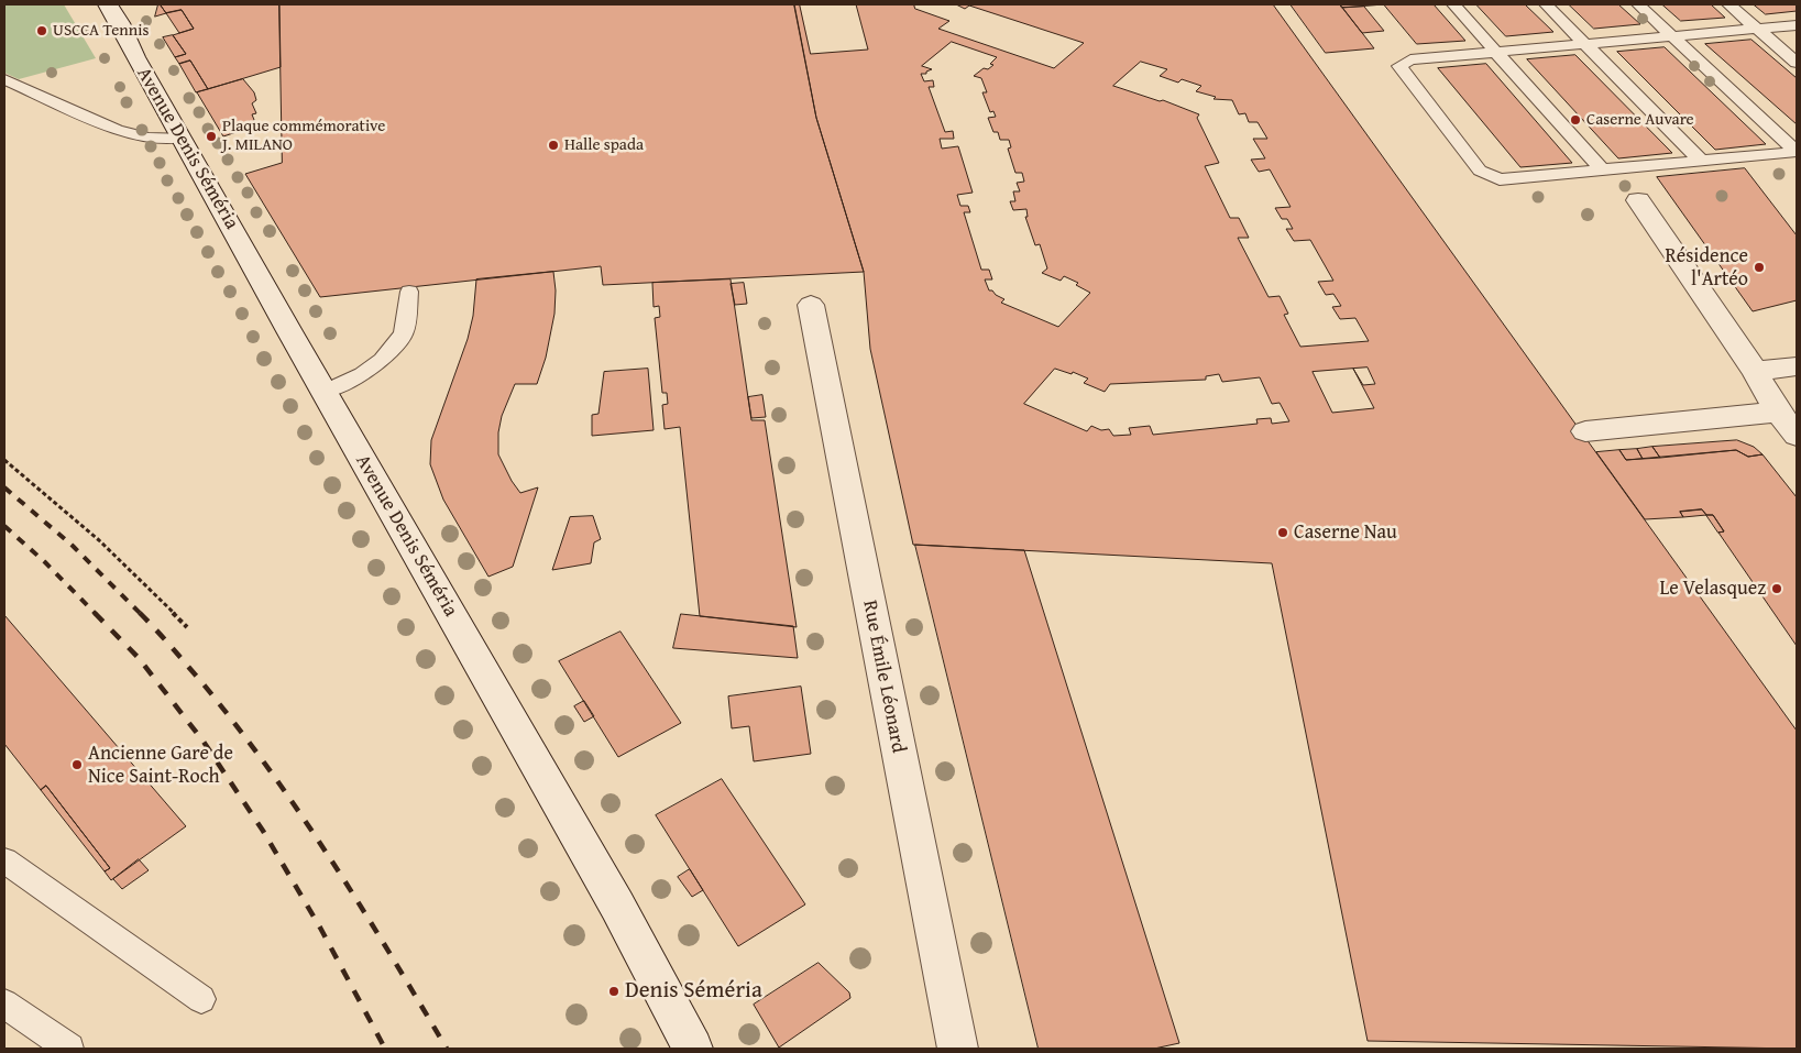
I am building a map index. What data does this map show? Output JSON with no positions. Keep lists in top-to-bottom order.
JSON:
{
  "streets": {
    "street": ["Avenue Denis Séméria", "Rue Émile Léonard"]
  },
  "places": [
    "USCCA Tennis",
    "Caserne Auvare",
    "Plaque commémorative J. MILANO",
    "Halle spada",
    "Résidence l'Artéo",
    "Caserne Nau",
    "Le Velasquez",
    "Ancienne Gare de Nice Saint-Roch",
    "Denis Séméria"
  ]
}
